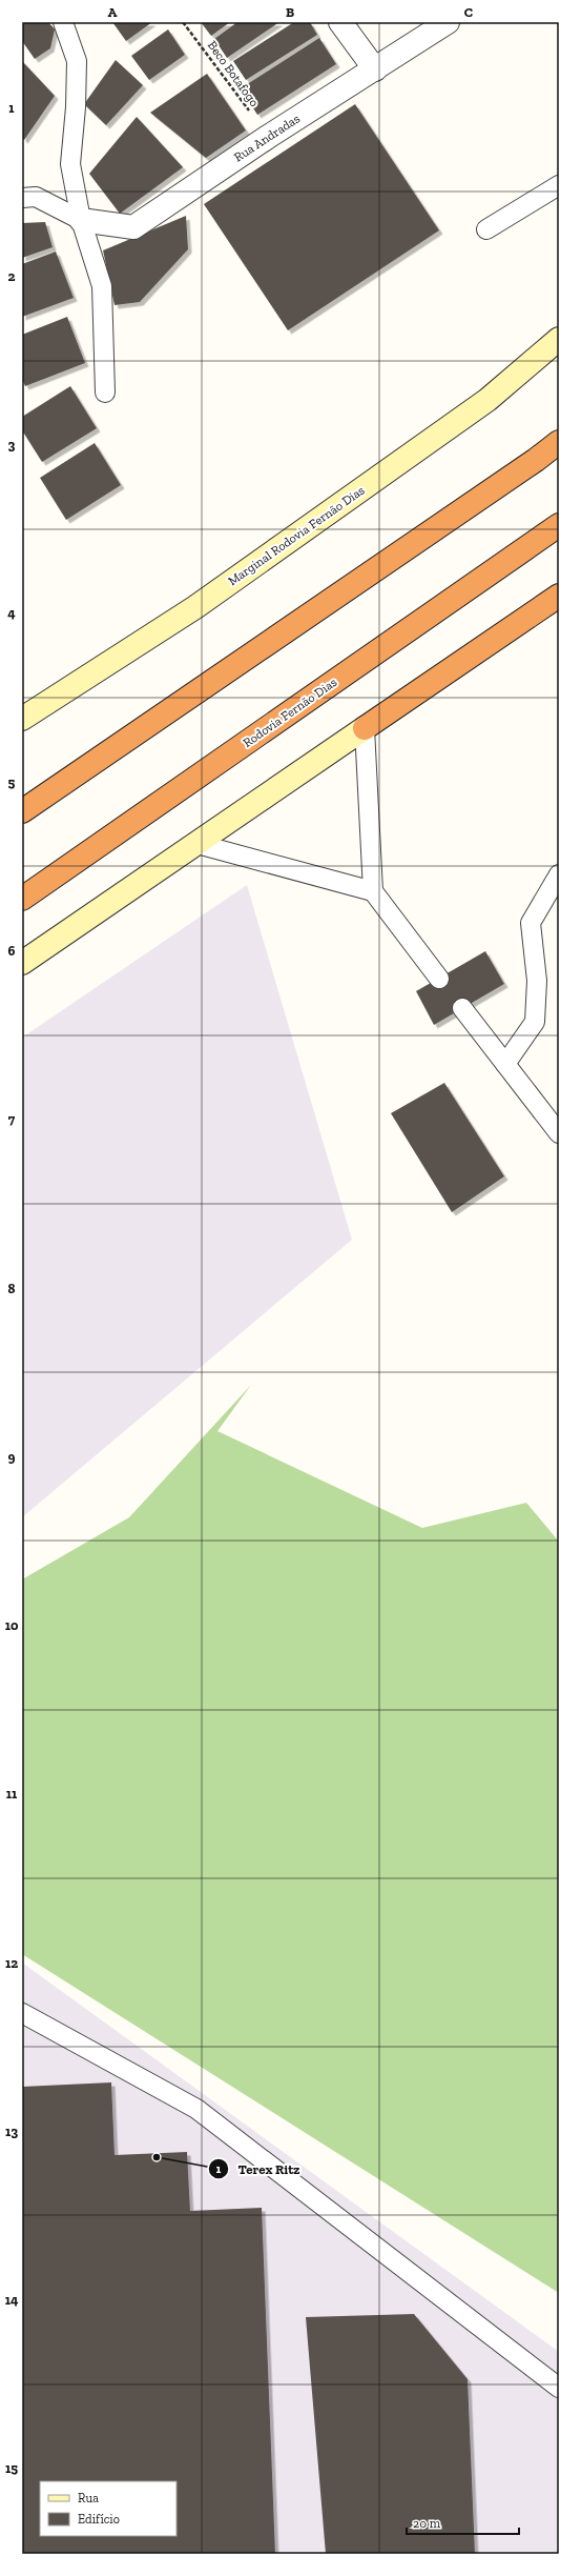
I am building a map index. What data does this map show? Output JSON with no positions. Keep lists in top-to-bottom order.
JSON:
{
  "streets": {
    "highway": ["Rodovia Fernão Dias"],
    "main road": ["Marginal Rodovia Fernão Dias"],
    "street": ["Rua Andradas"],
    "path": ["Beco Botafogo"]
  },
  "crossings": [
    ["Beco Botafogo", "Rua Andradas"]
  ],
  "places": ["Terex Ritz"],
  "legend": ["Rua", "Edifício"],
  "scale_bar": "20 m",
  "grid": {
    "columns": ["A", "B", "C"],
    "rows": [
      "1",
      "2",
      "3",
      "4",
      "5",
      "6",
      "7",
      "8",
      "9",
      "10",
      "11",
      "12",
      "13",
      "14",
      "15"
    ]
  }
}
